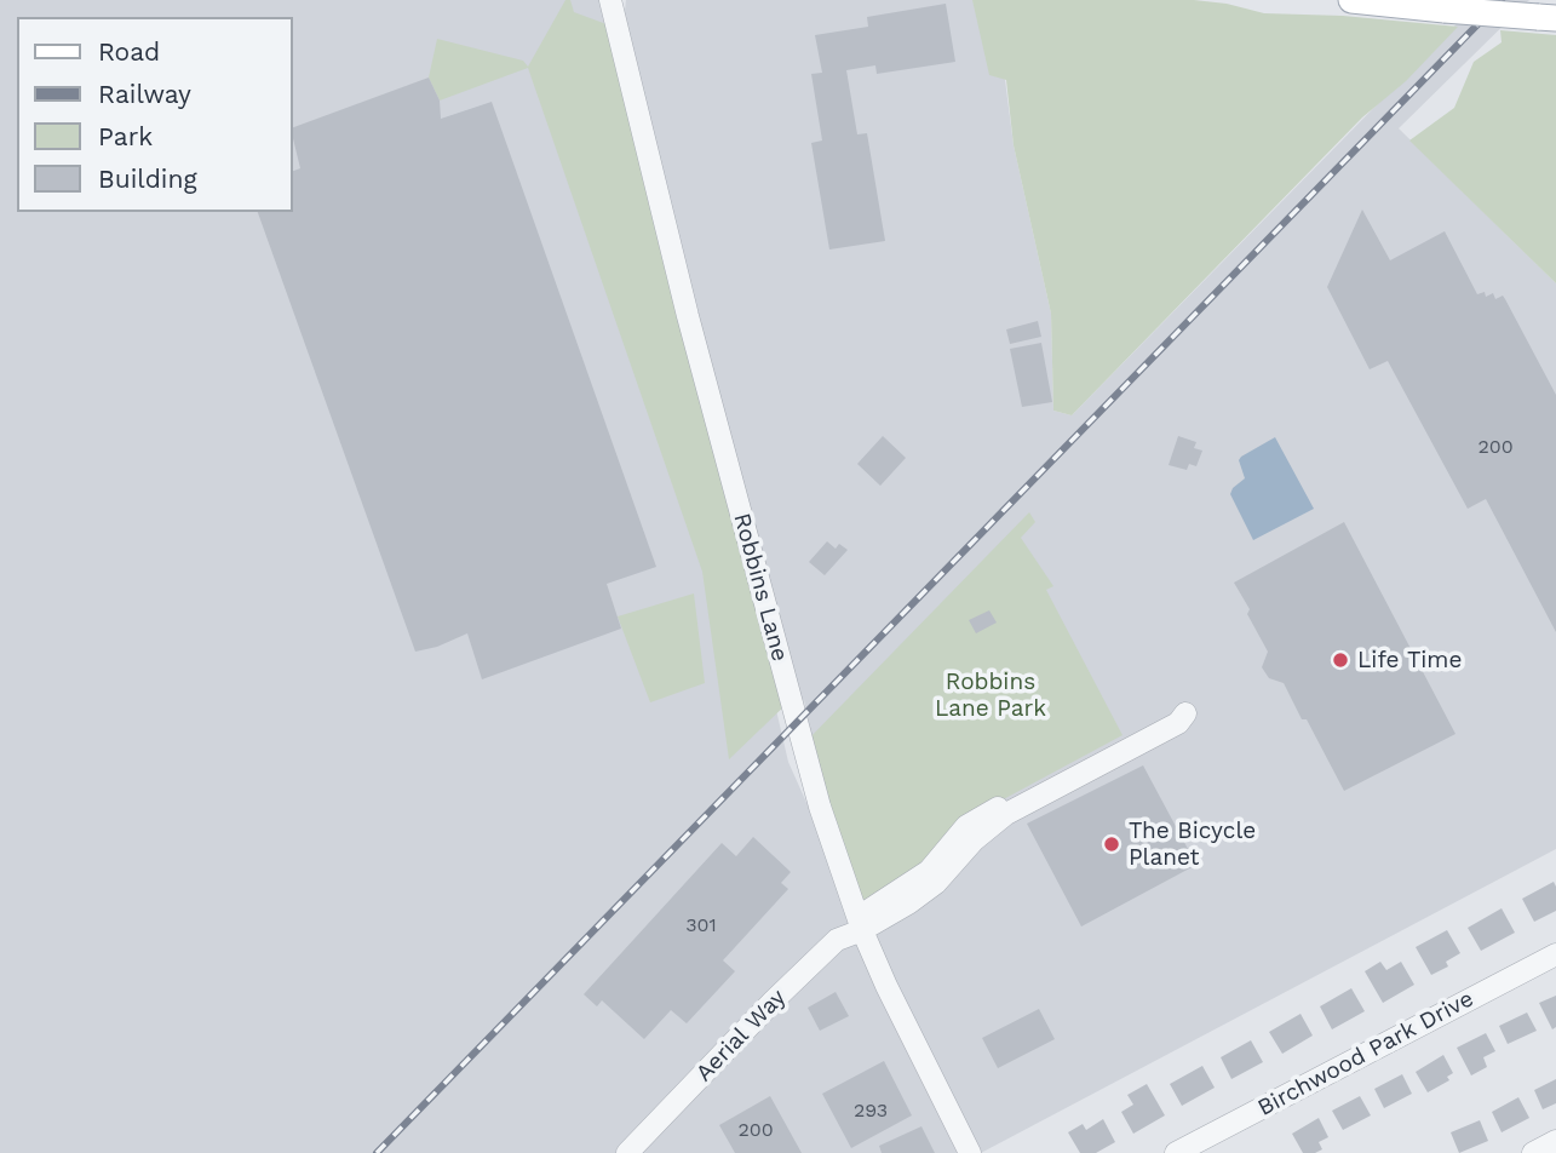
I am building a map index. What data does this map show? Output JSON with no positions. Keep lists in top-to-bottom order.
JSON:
{
  "streets": {
    "street": ["Robbins Lane", "Aerial Way", "Birchwood Park Drive"]
  },
  "crossings": [
    ["Robbins Lane", "Aerial Way"]
  ],
  "parks": ["Robbins Lane Park"],
  "places": ["Life Time", "The Bicycle Planet"],
  "house_numbers": [
    "200",
    "301",
    "293",
    "200"
  ],
  "legend": [
    "Road",
    "Railway",
    "Park",
    "Building"
  ]
}
